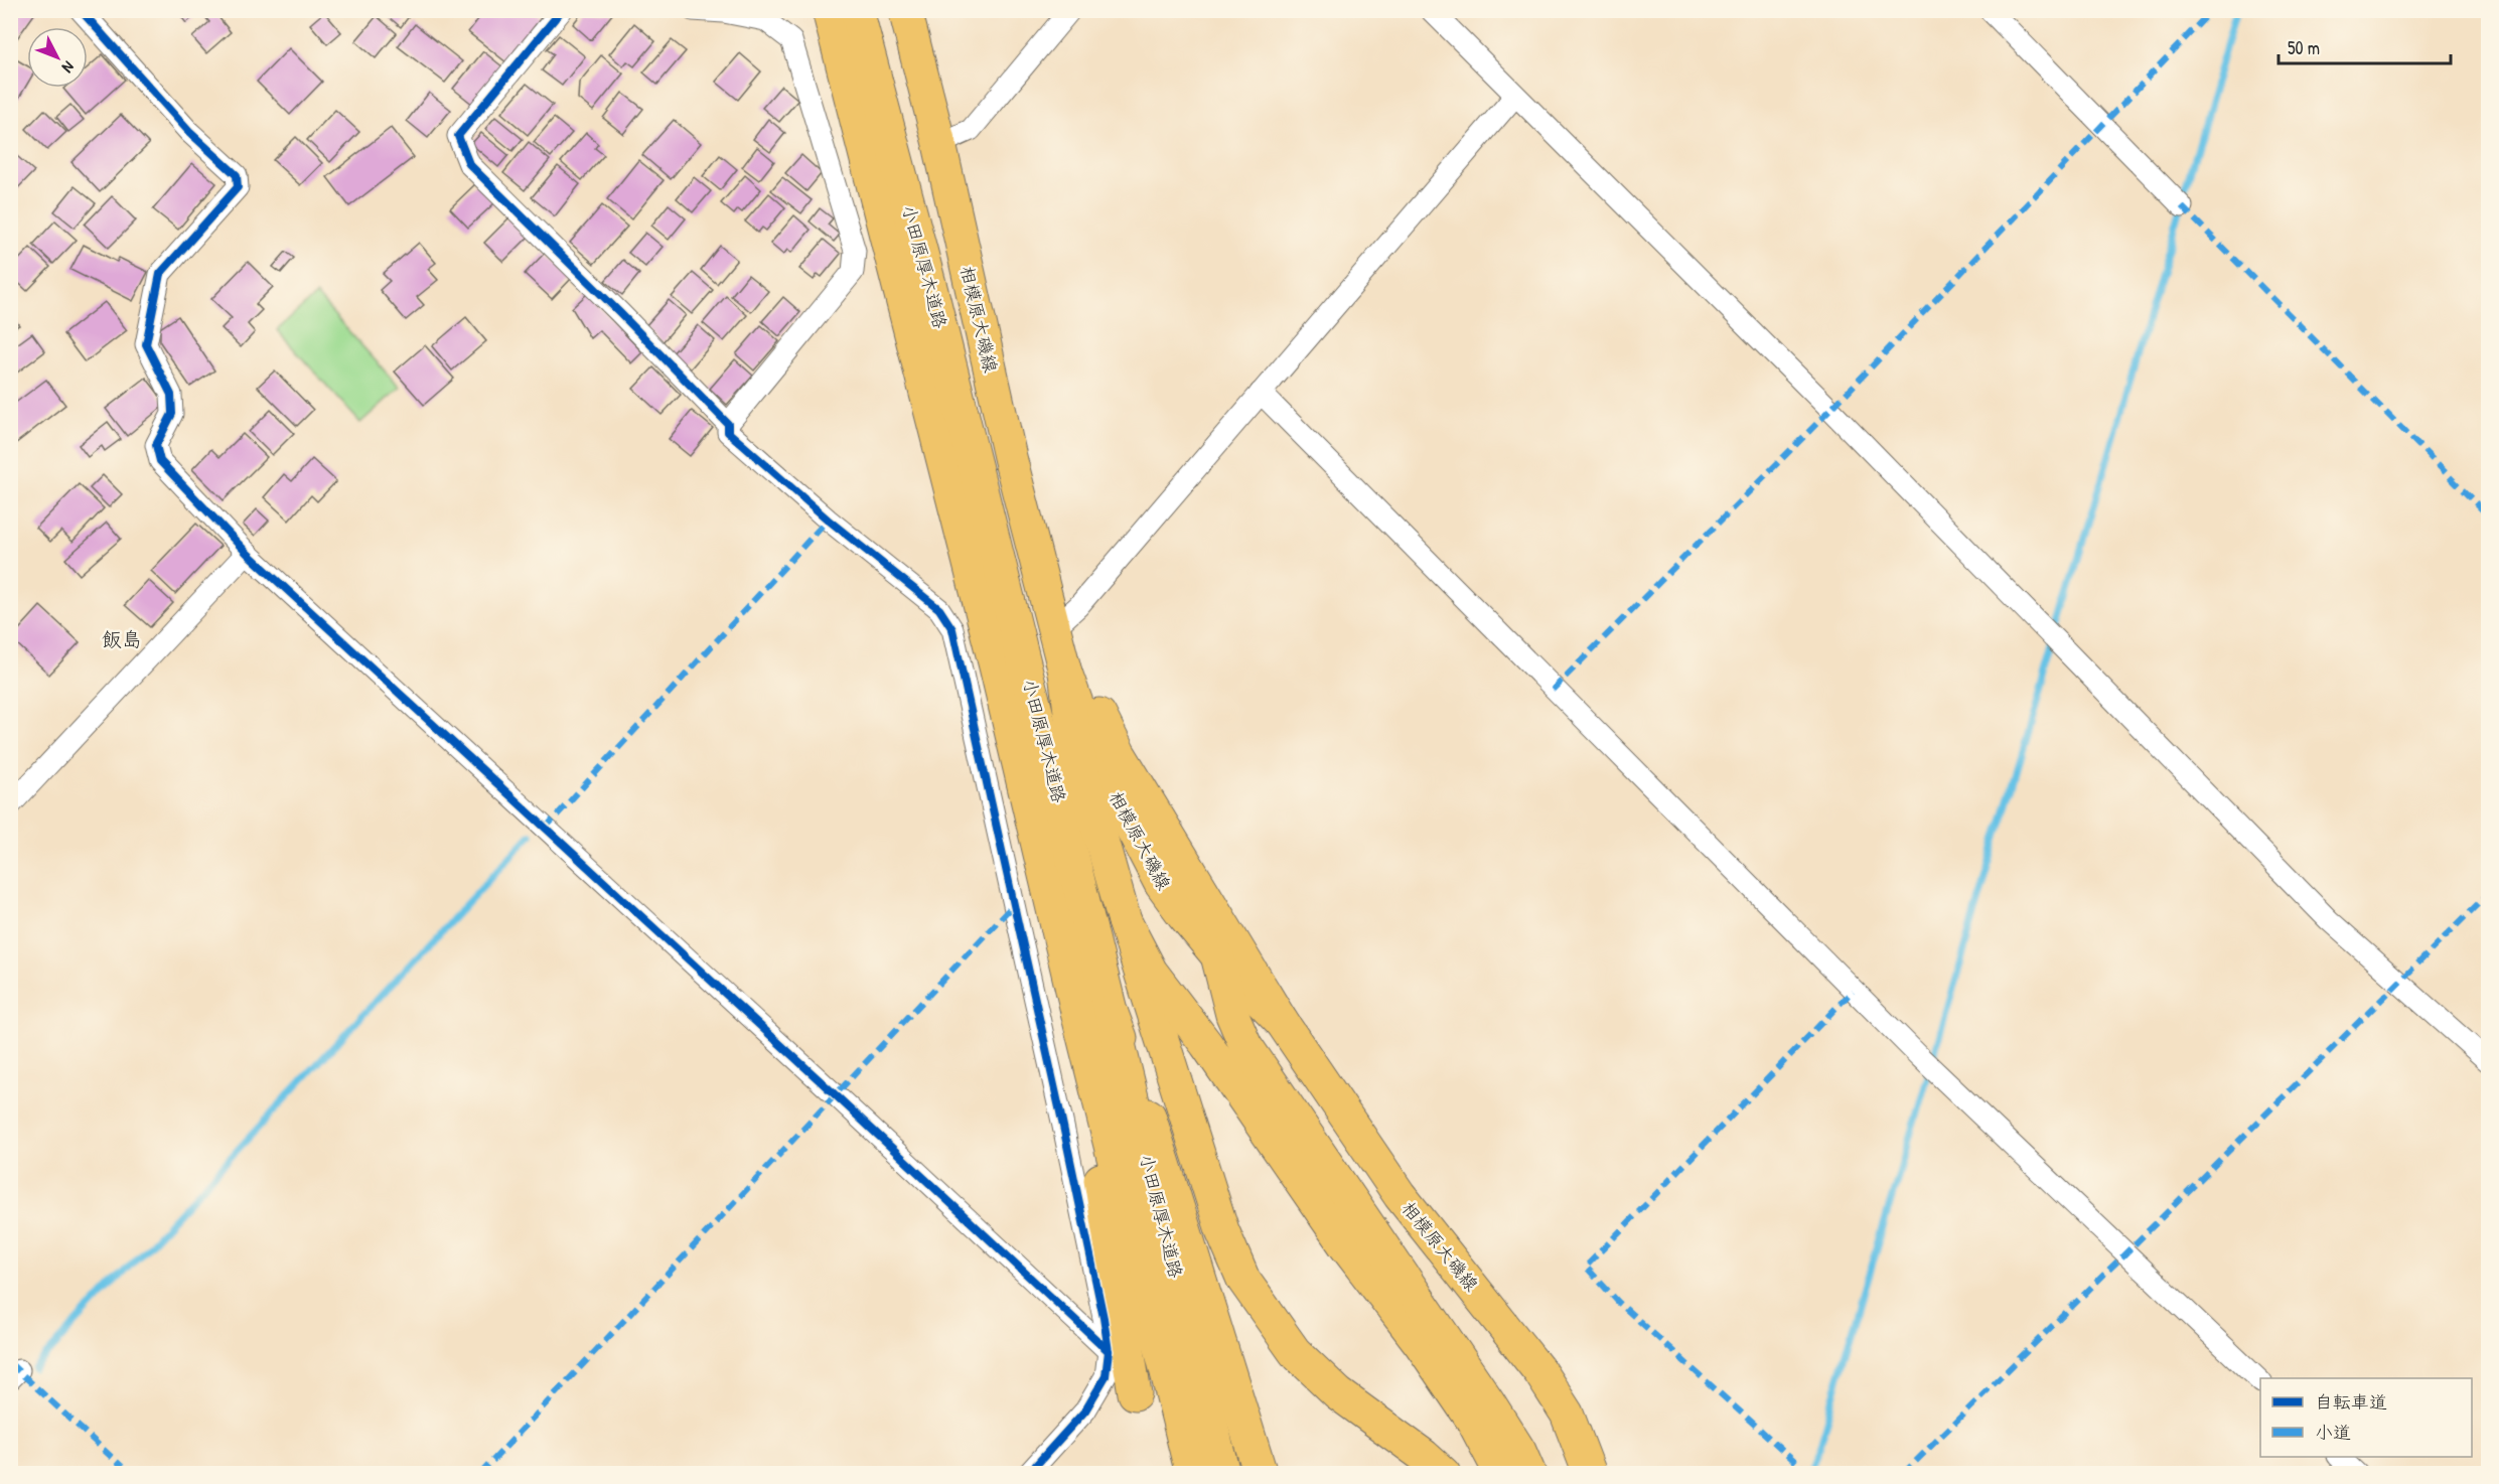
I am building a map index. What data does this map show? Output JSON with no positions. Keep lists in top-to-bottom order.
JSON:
{
  "streets": {
    "main road": ["小田原厚木道路", "相模原大磯線"]
  },
  "districts": ["飯島"],
  "legend": ["自転車道", "小道"],
  "scale_bar": "50 m",
  "north": "bottom right"
}
